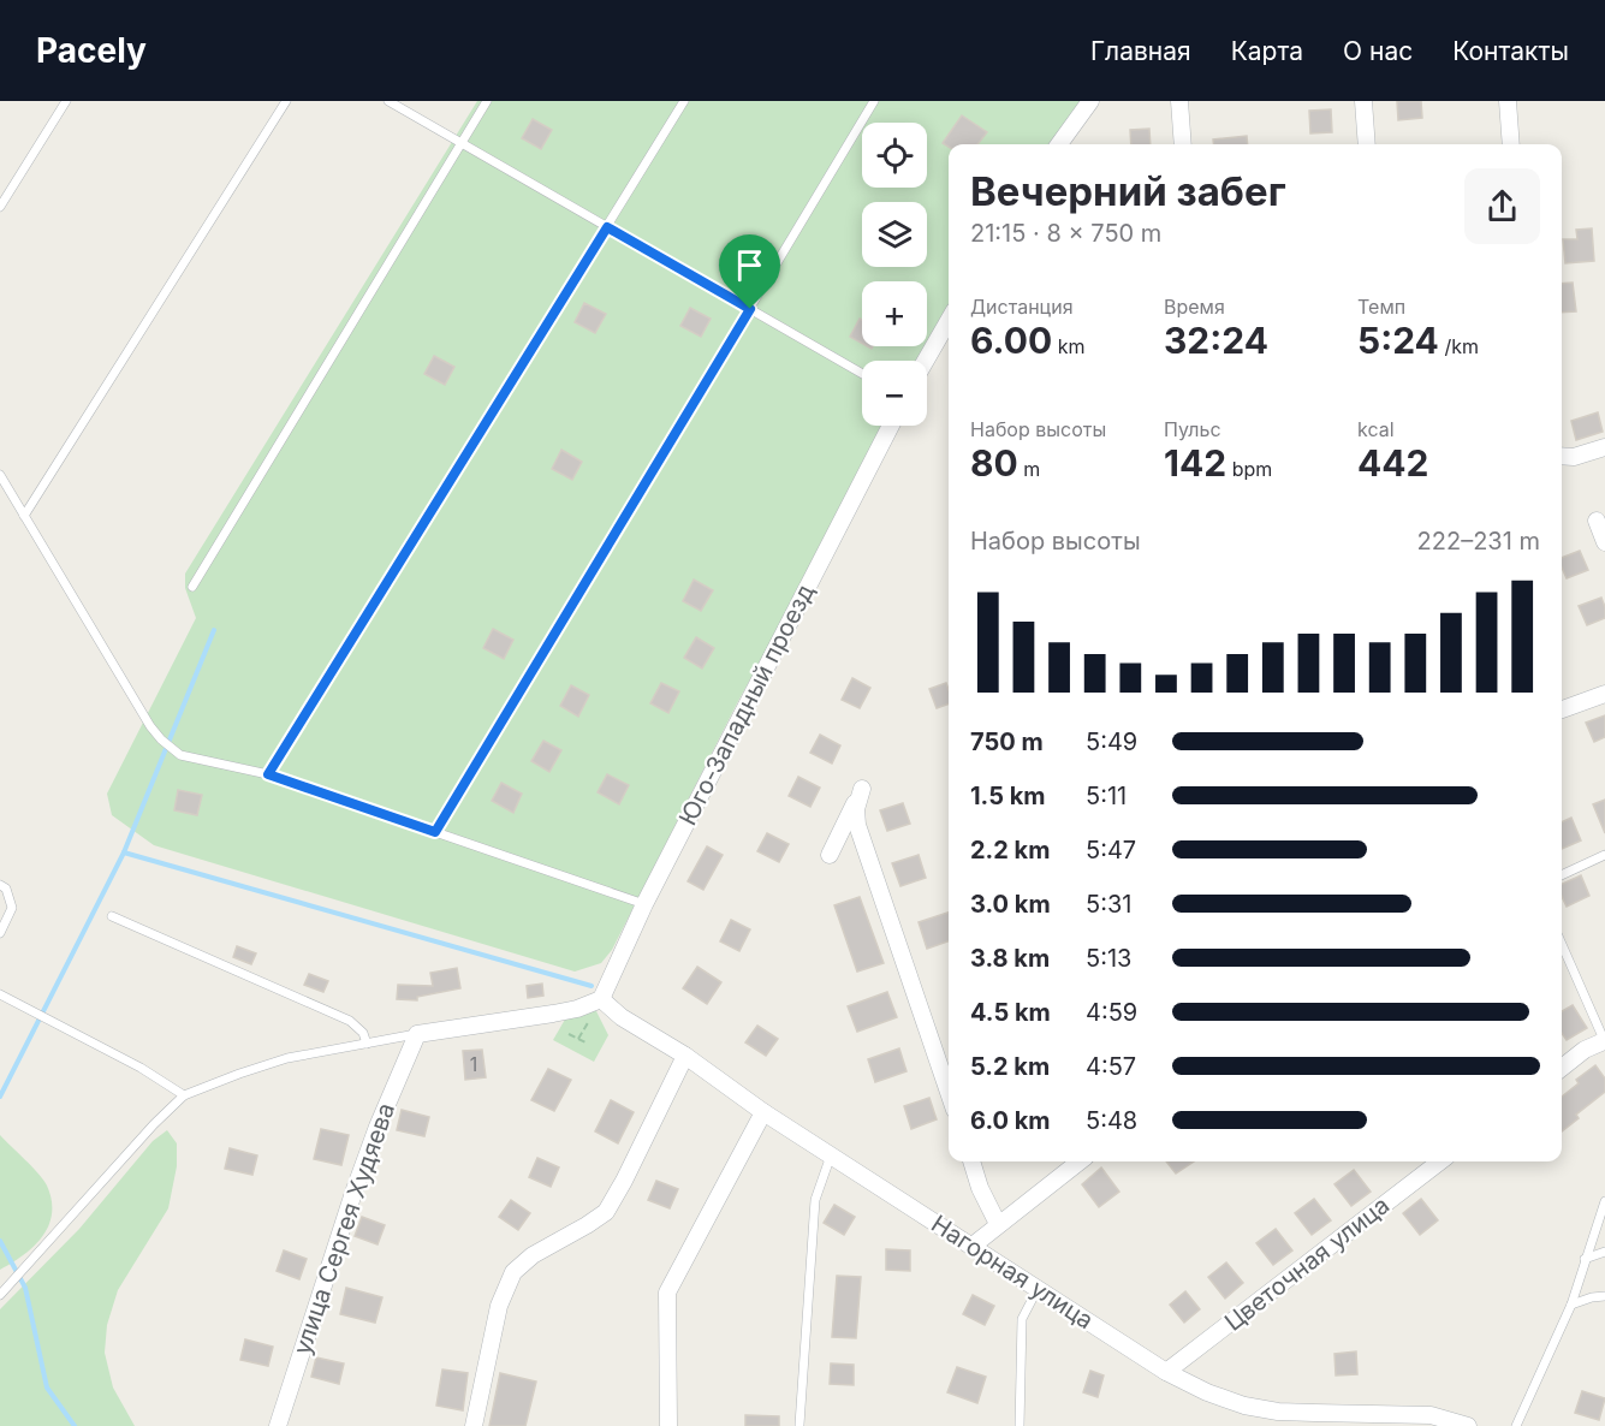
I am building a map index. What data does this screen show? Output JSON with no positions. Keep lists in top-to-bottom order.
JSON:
{
  "streets": {
    "street": [
      "Юго-Западный проезд",
      "улица Сергея Худяева",
      "Цветочная улица",
      "Нагорная улица"
    ]
  },
  "crossings": [
    ["Юго-Западный проезд", "Нагорная улица"],
    ["Цветочная улица", "Нагорная улица"]
  ],
  "house_numbers": ["1"],
  "page": {
    "header": "Pacely",
    "nav": [
      "Главная",
      "Карта",
      "О нас",
      "Контакты"
    ],
    "map_buttons": ["+", "−"],
    "heading": ["Вечерний забег", "21:15 · 8 × 750 m"],
    "stats": [
      ["Дистанция", "6.00 km"],
      ["Время", "32:24"],
      ["Темп", "5:24 /km"],
      ["Набор высоты", "80 m"],
      ["Пульс", "142 bpm"],
      ["kcal", "442"]
    ],
    "chart": ["Набор высоты", "222–231 m"],
    "list": [
      {
        "name": "750 m",
        "note": "5:49"
      },
      {
        "name": "1.5 km",
        "note": "5:11"
      },
      {
        "name": "2.2 km",
        "note": "5:47"
      },
      {
        "name": "3.0 km",
        "note": "5:31"
      },
      {
        "name": "3.8 km",
        "note": "5:13"
      },
      {
        "name": "4.5 km",
        "note": "4:59"
      },
      {
        "name": "5.2 km",
        "note": "4:57"
      },
      {
        "name": "6.0 km",
        "note": "5:48"
      }
    ]
  }
}
